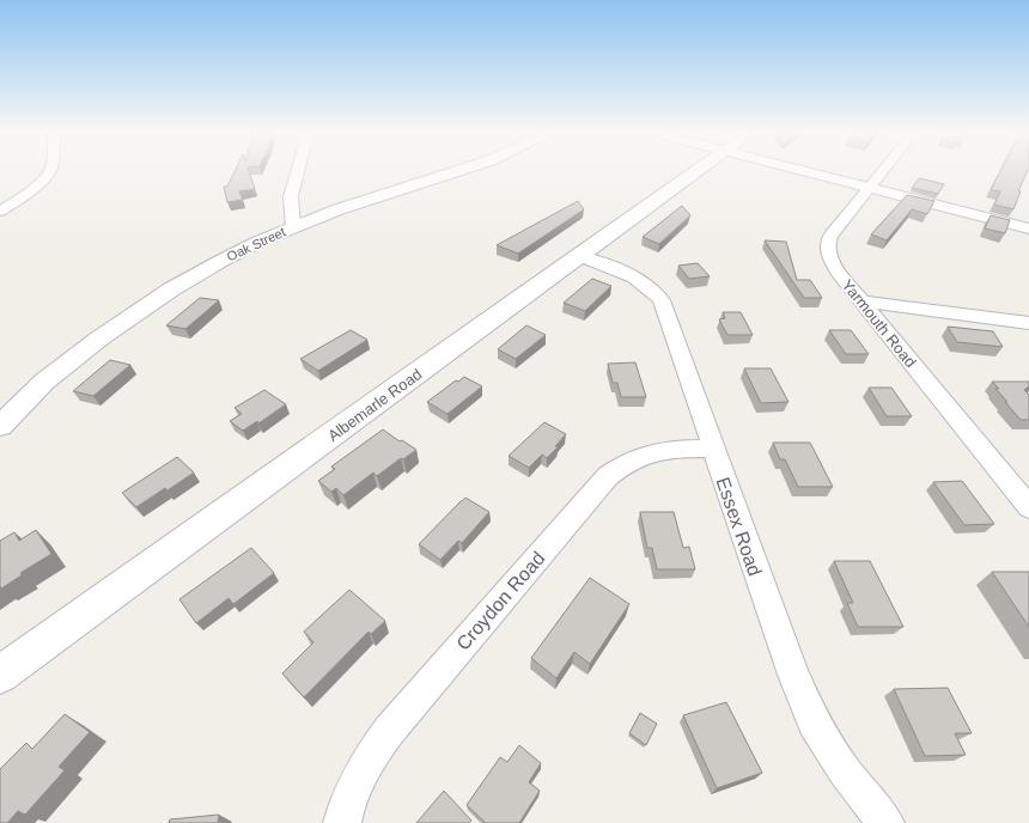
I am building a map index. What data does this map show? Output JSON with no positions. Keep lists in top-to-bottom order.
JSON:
{
  "streets": {
    "street": [
      "Oak Street",
      "Yarmouth Road",
      "Albemarle Road",
      "Essex Road",
      "Croydon Road"
    ]
  },
  "crossings": [
    ["Albemarle Road", "Essex Road"],
    ["Essex Road", "Croydon Road"]
  ]
}
